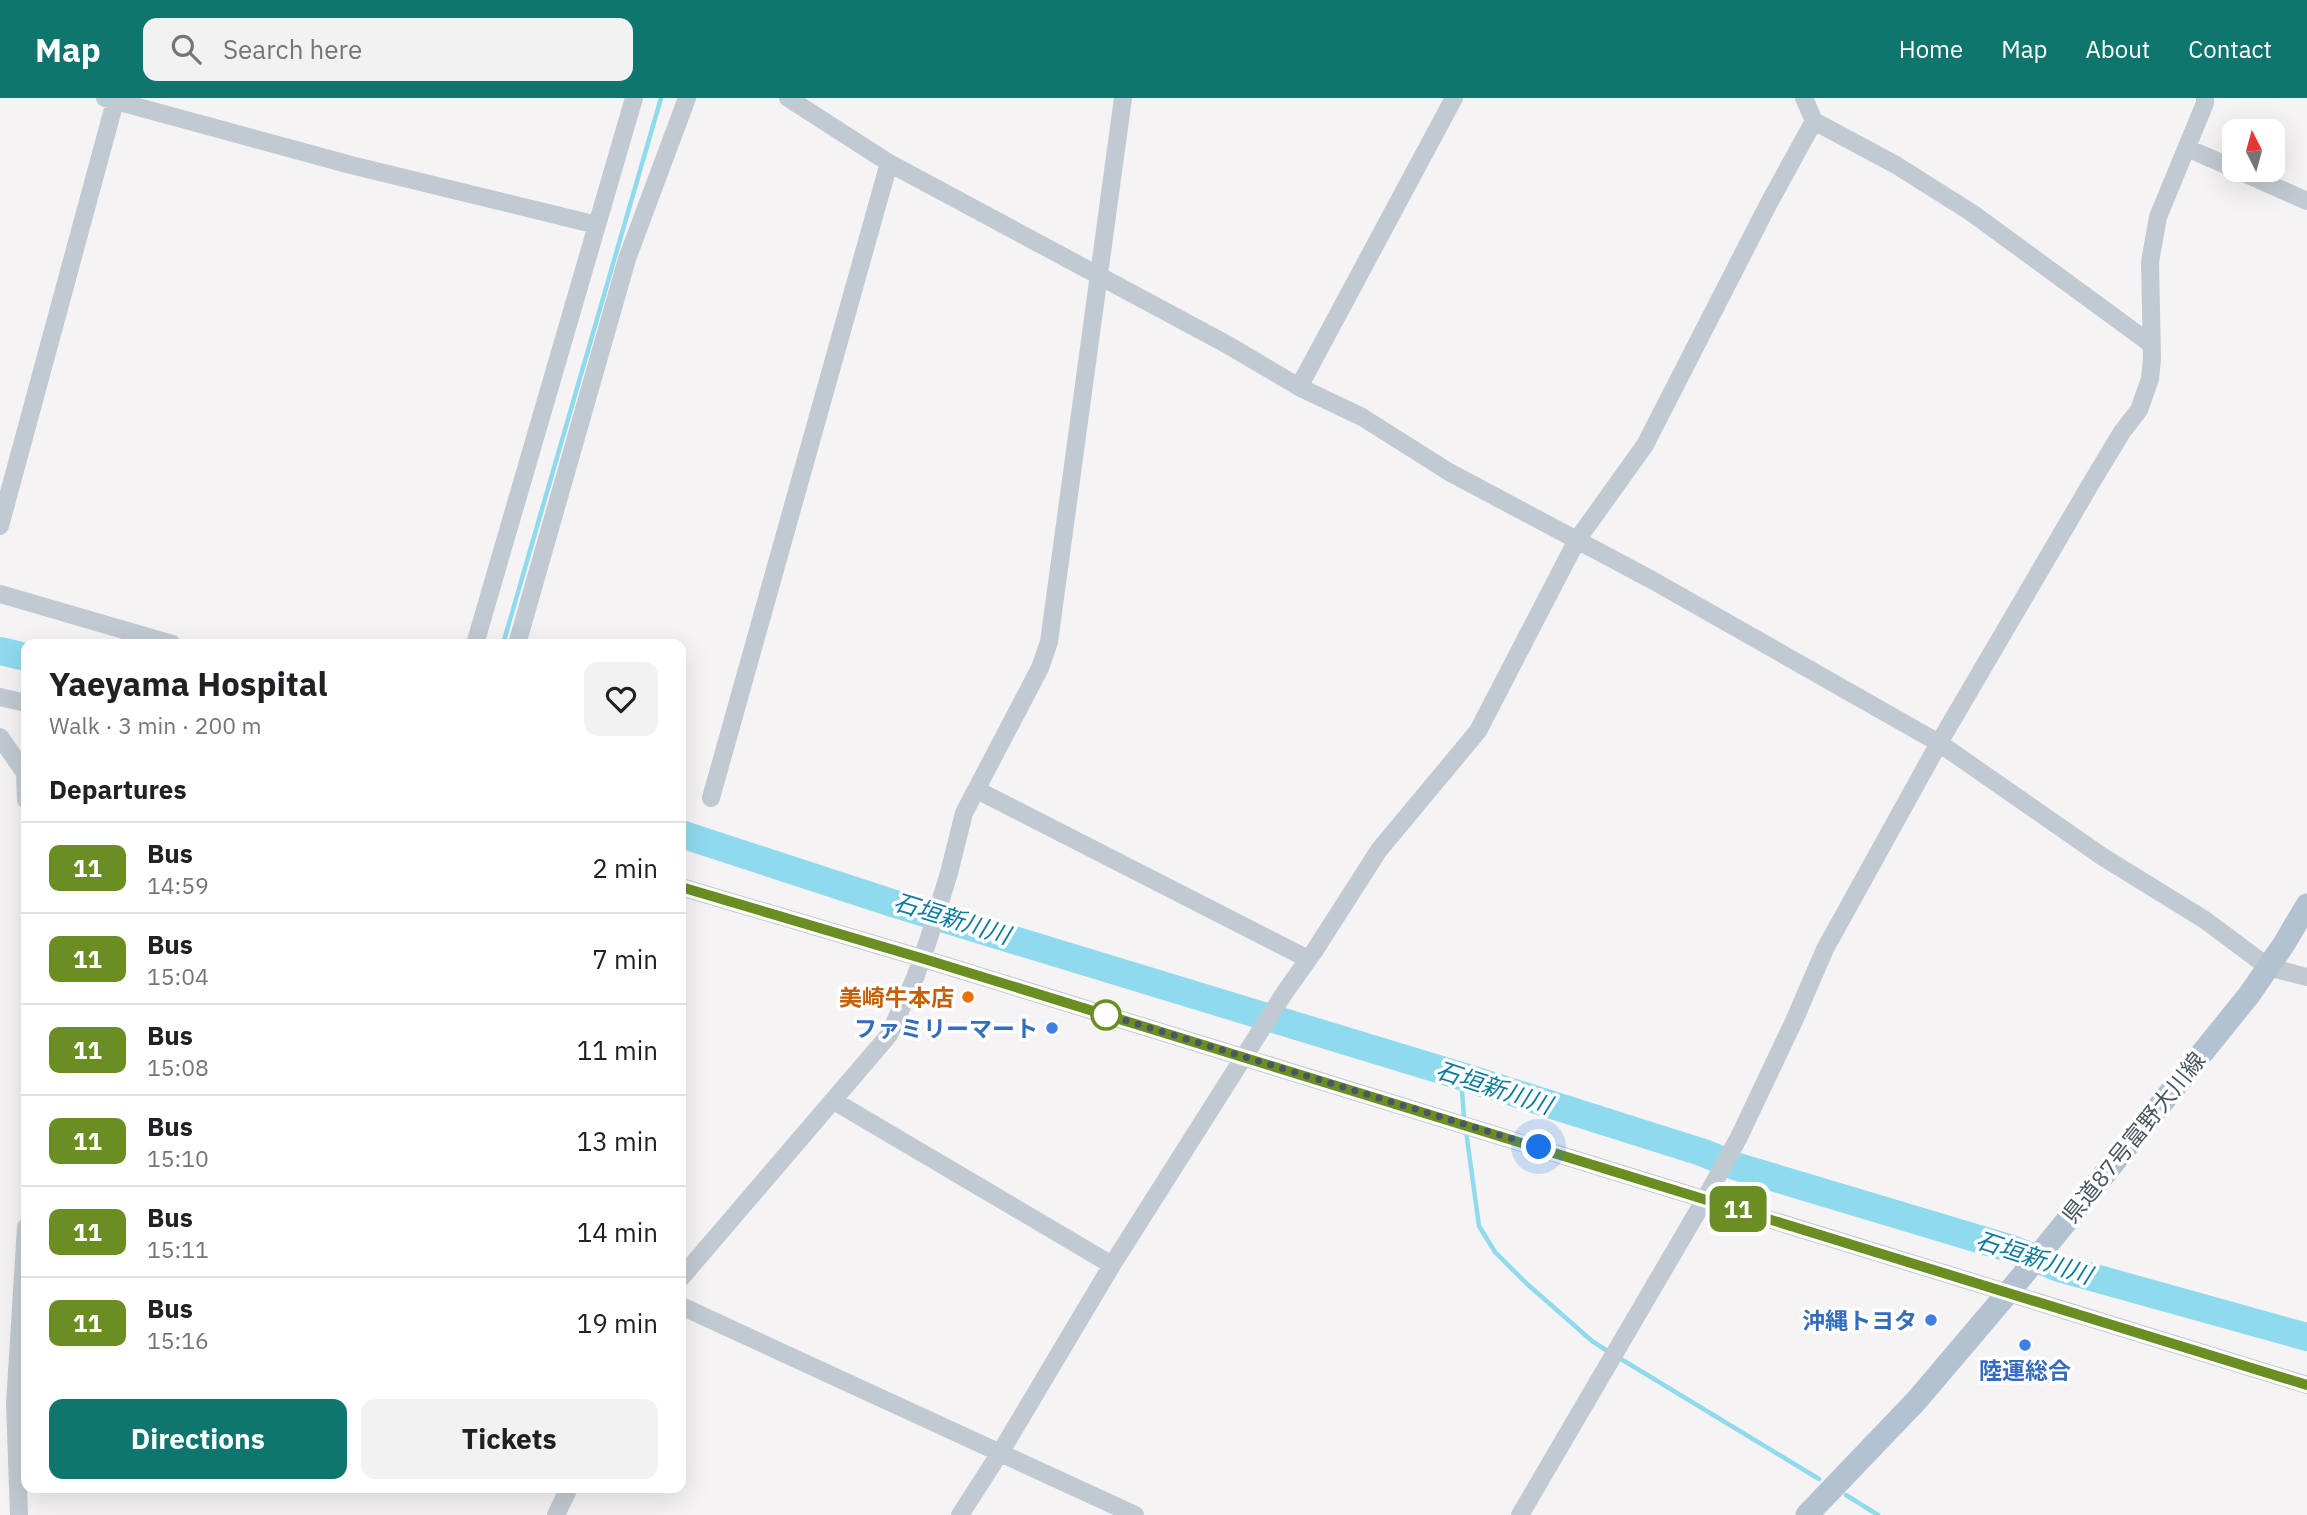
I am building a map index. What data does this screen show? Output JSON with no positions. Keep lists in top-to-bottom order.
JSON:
{
  "streets": {
    "main road": ["県道87号富野大川線"]
  },
  "water": ["石垣新川川"],
  "places": [
    "美崎牛本店",
    "ファミリーマート",
    "沖縄トヨタ",
    "陸運総合"
  ],
  "lines": ["bus line 11"],
  "north": "top",
  "page": {
    "header": "Map",
    "search": "Search here",
    "nav": [
      "Home",
      "Map",
      "About",
      "Contact"
    ],
    "on_map": "11",
    "heading": [
      ["Yaeyama Hospital", "Walk · 3 min · 200 m"],
      "Departures"
    ],
    "list": [
      {
        "mark": "11",
        "name": "Bus",
        "note": "14:59",
        "value": "2 min"
      },
      {
        "mark": "11",
        "name": "Bus",
        "note": "15:04",
        "value": "7 min"
      },
      {
        "mark": "11",
        "name": "Bus",
        "note": "15:08",
        "value": "11 min"
      },
      {
        "mark": "11",
        "name": "Bus",
        "note": "15:10",
        "value": "13 min"
      },
      {
        "mark": "11",
        "name": "Bus",
        "note": "15:11",
        "value": "14 min"
      },
      {
        "mark": "11",
        "name": "Bus",
        "note": "15:16",
        "value": "19 min"
      }
    ],
    "buttons": ["Directions", "Tickets"]
  }
}
